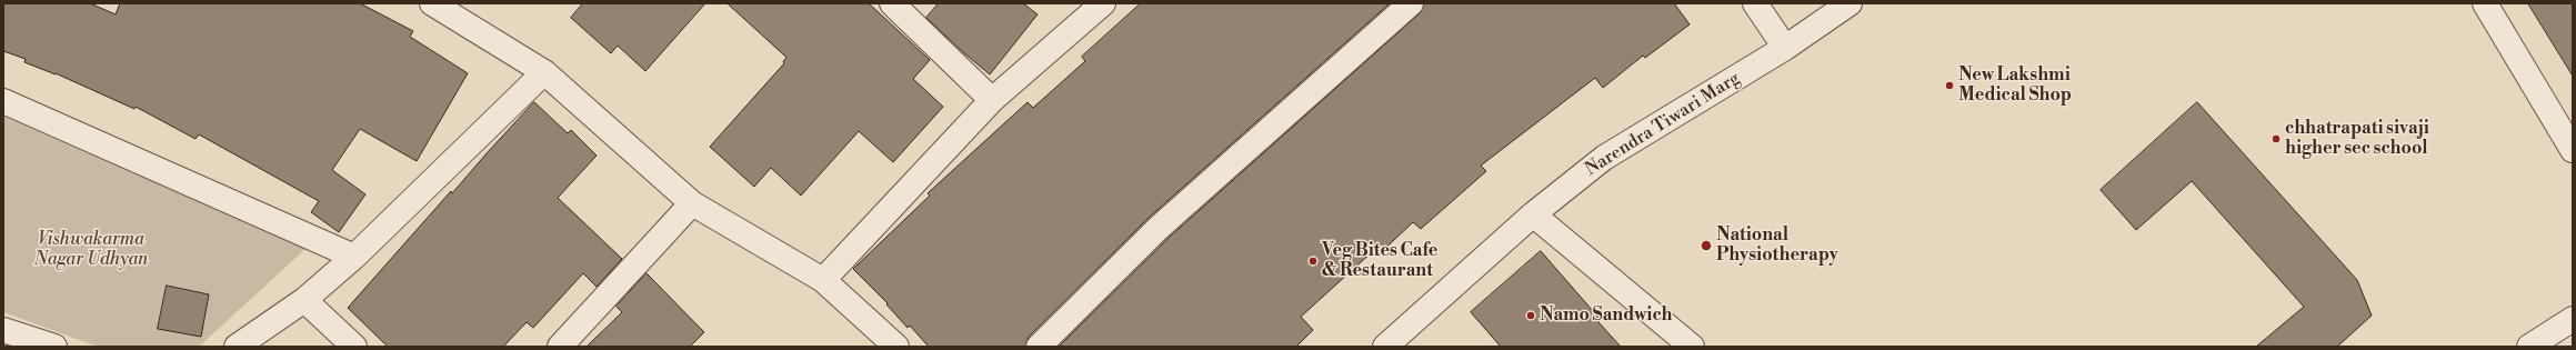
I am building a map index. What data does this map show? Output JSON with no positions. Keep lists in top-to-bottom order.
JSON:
{
  "streets": {
    "street": ["Narendra Tiwari Marg"]
  },
  "parks": ["Vishwakarma Nagar Udhyan"],
  "places": [
    "New Lakshmi Medical Shop",
    "chhatrapati sivaji higher sec school",
    "National Physiotherapy",
    "Veg Bites Cafe & Restaurant",
    "Namo Sandwich"
  ]
}
